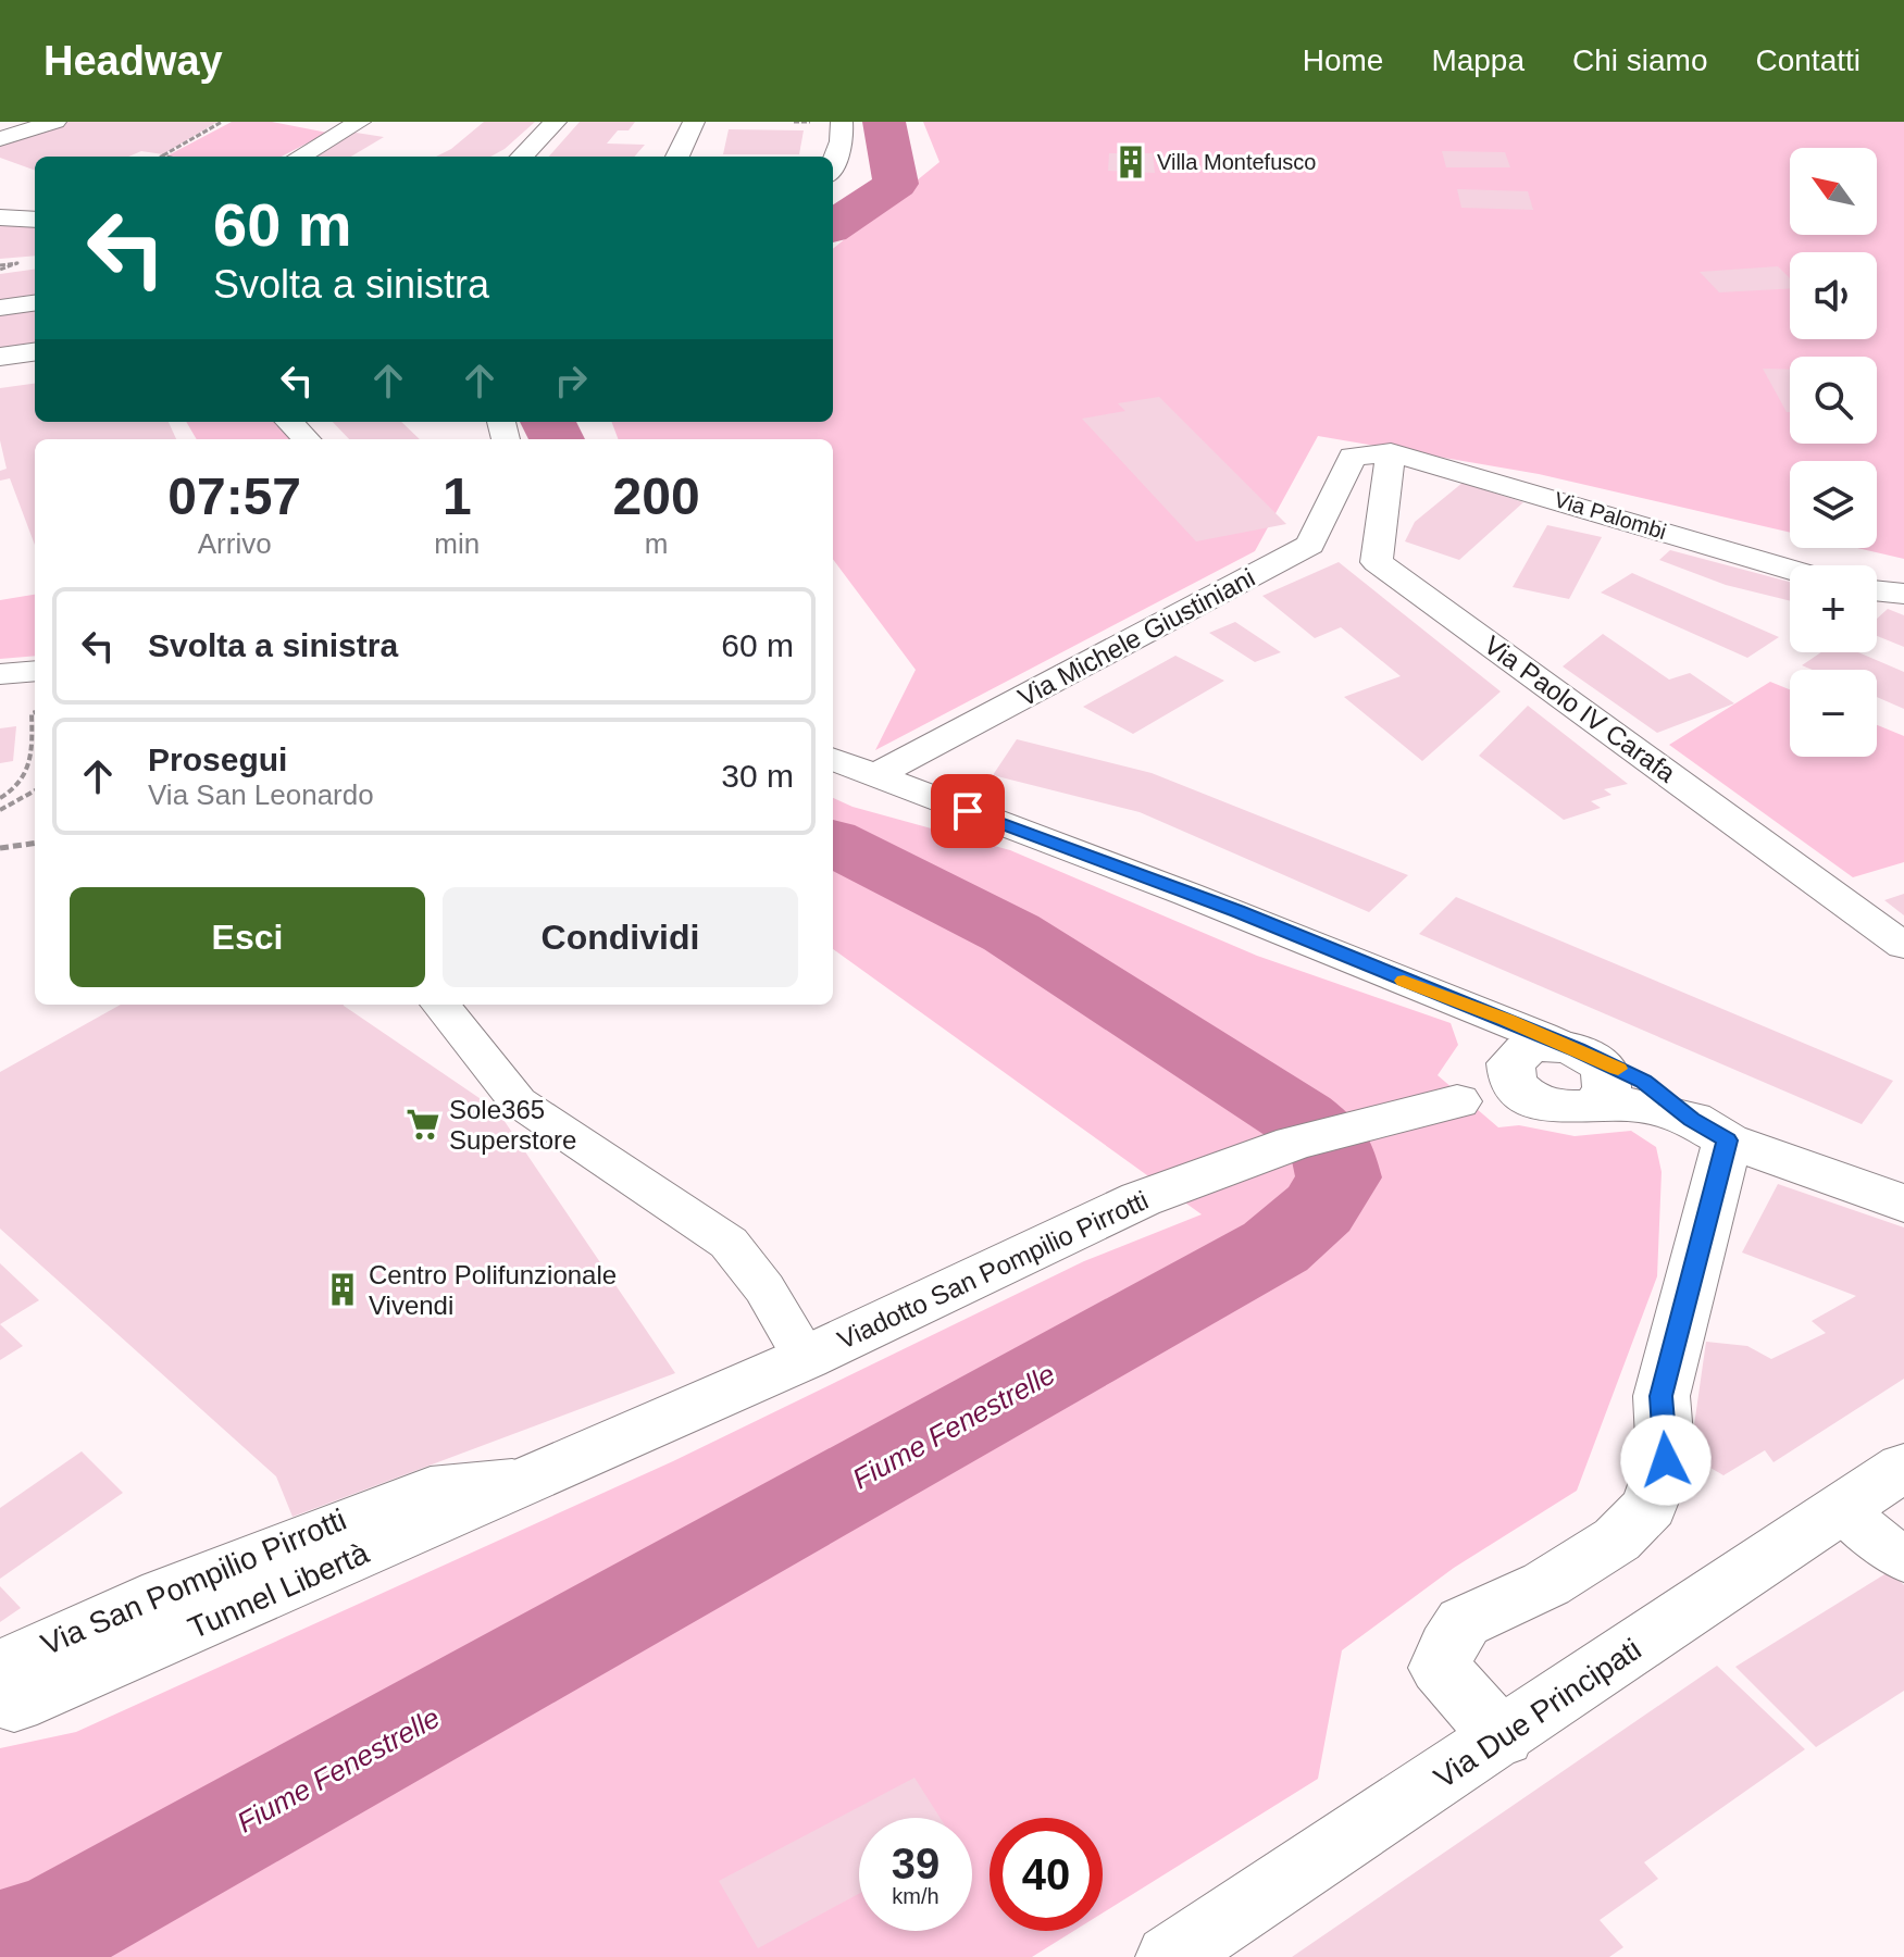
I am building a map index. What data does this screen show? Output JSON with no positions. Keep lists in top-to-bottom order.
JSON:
{
  "streets": {
    "street": [
      "Via Palombi",
      "Via Michele Giustiniani",
      "Via Paolo IV Carafa",
      "Viadotto San Pompilio Pirrotti",
      "Tunnel Libertà",
      "Via Due Principati"
    ]
  },
  "crossings": [
    ["Via Palombi", "Via Michele Giustiniani"],
    ["Via Palombi", "Via Paolo IV Carafa"],
    ["Via Michele Giustiniani", "Via Paolo IV Carafa"],
    ["Viadotto San Pompilio Pirrotti", "Tunnel Libertà"]
  ],
  "water": ["Fiume Fenestrelle"],
  "places": {
    "building": ["Villa Montefusco", "Centro Polifunzionale Vivendi"],
    "supermarket": ["Sole365 Superstore"]
  },
  "north": "top left",
  "page": {
    "header": "Headway",
    "nav": [
      "Home",
      "Mappa",
      "Chi siamo",
      "Contatti"
    ],
    "map_buttons": ["+", "−"],
    "turn": ["60 m", "Svolta a sinistra"],
    "eta": [
      "07:57",
      "Arrivo",
      "1",
      "min",
      "200",
      "m"
    ],
    "list": [
      {
        "name": "Svolta a sinistra",
        "value": "60 m"
      },
      {
        "name": "Prosegui",
        "note": "Via San Leonardo",
        "value": "30 m"
      }
    ],
    "buttons": ["Esci", "Condividi"],
    "speed": "39 km/h",
    "limit": "40"
  }
}
